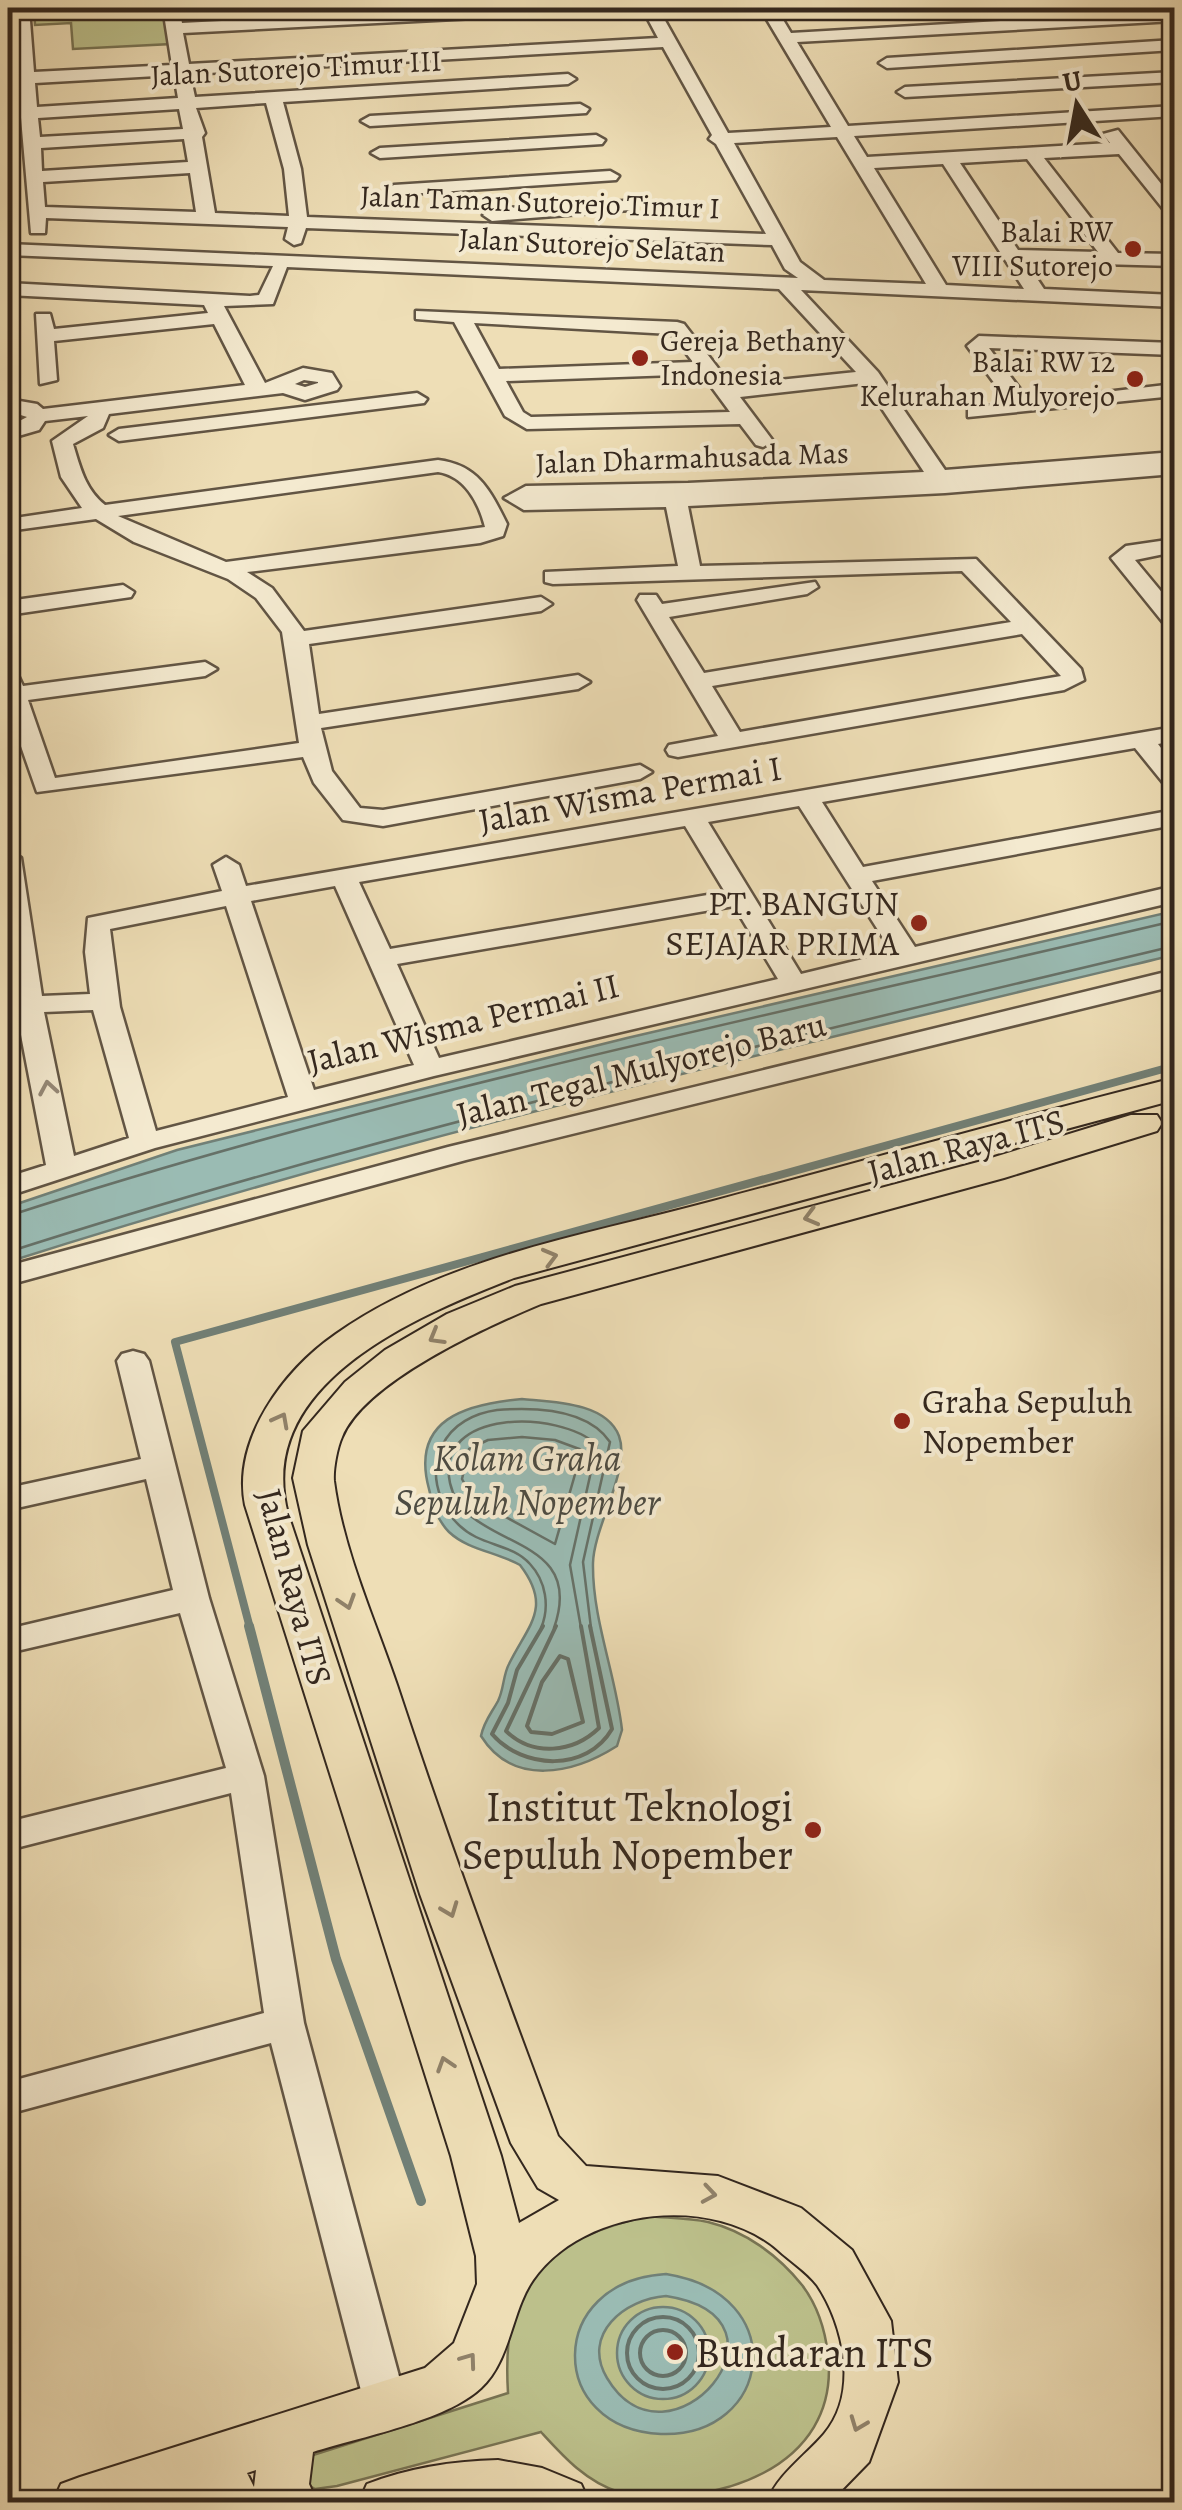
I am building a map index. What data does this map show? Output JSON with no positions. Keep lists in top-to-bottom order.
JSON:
{
  "streets": {
    "main road": ["Jalan Raya ITS"],
    "street": [
      "Jalan Sutorejo Timur III",
      "Jalan Taman Sutorejo Timur I",
      "Jalan Sutorejo Selatan",
      "Jalan Dharmahusada Mas",
      "Jalan Wisma Permai I",
      "Jalan Wisma Permai II",
      "Jalan Tegal Mulyorejo Baru"
    ]
  },
  "water": ["Kolam Graha Sepuluh Nopember"],
  "places": [
    "Balai RW VIII Sutorejo",
    "Gereja Bethany Indonesia",
    "Balai RW 12 Kelurahan Mulyorejo",
    "PT. BANGUN SEJAJAR PRIMA",
    "Graha Sepuluh Nopember",
    "Institut Teknologi Sepuluh Nopember",
    "Bundaran ITS"
  ],
  "north": "top"
}
